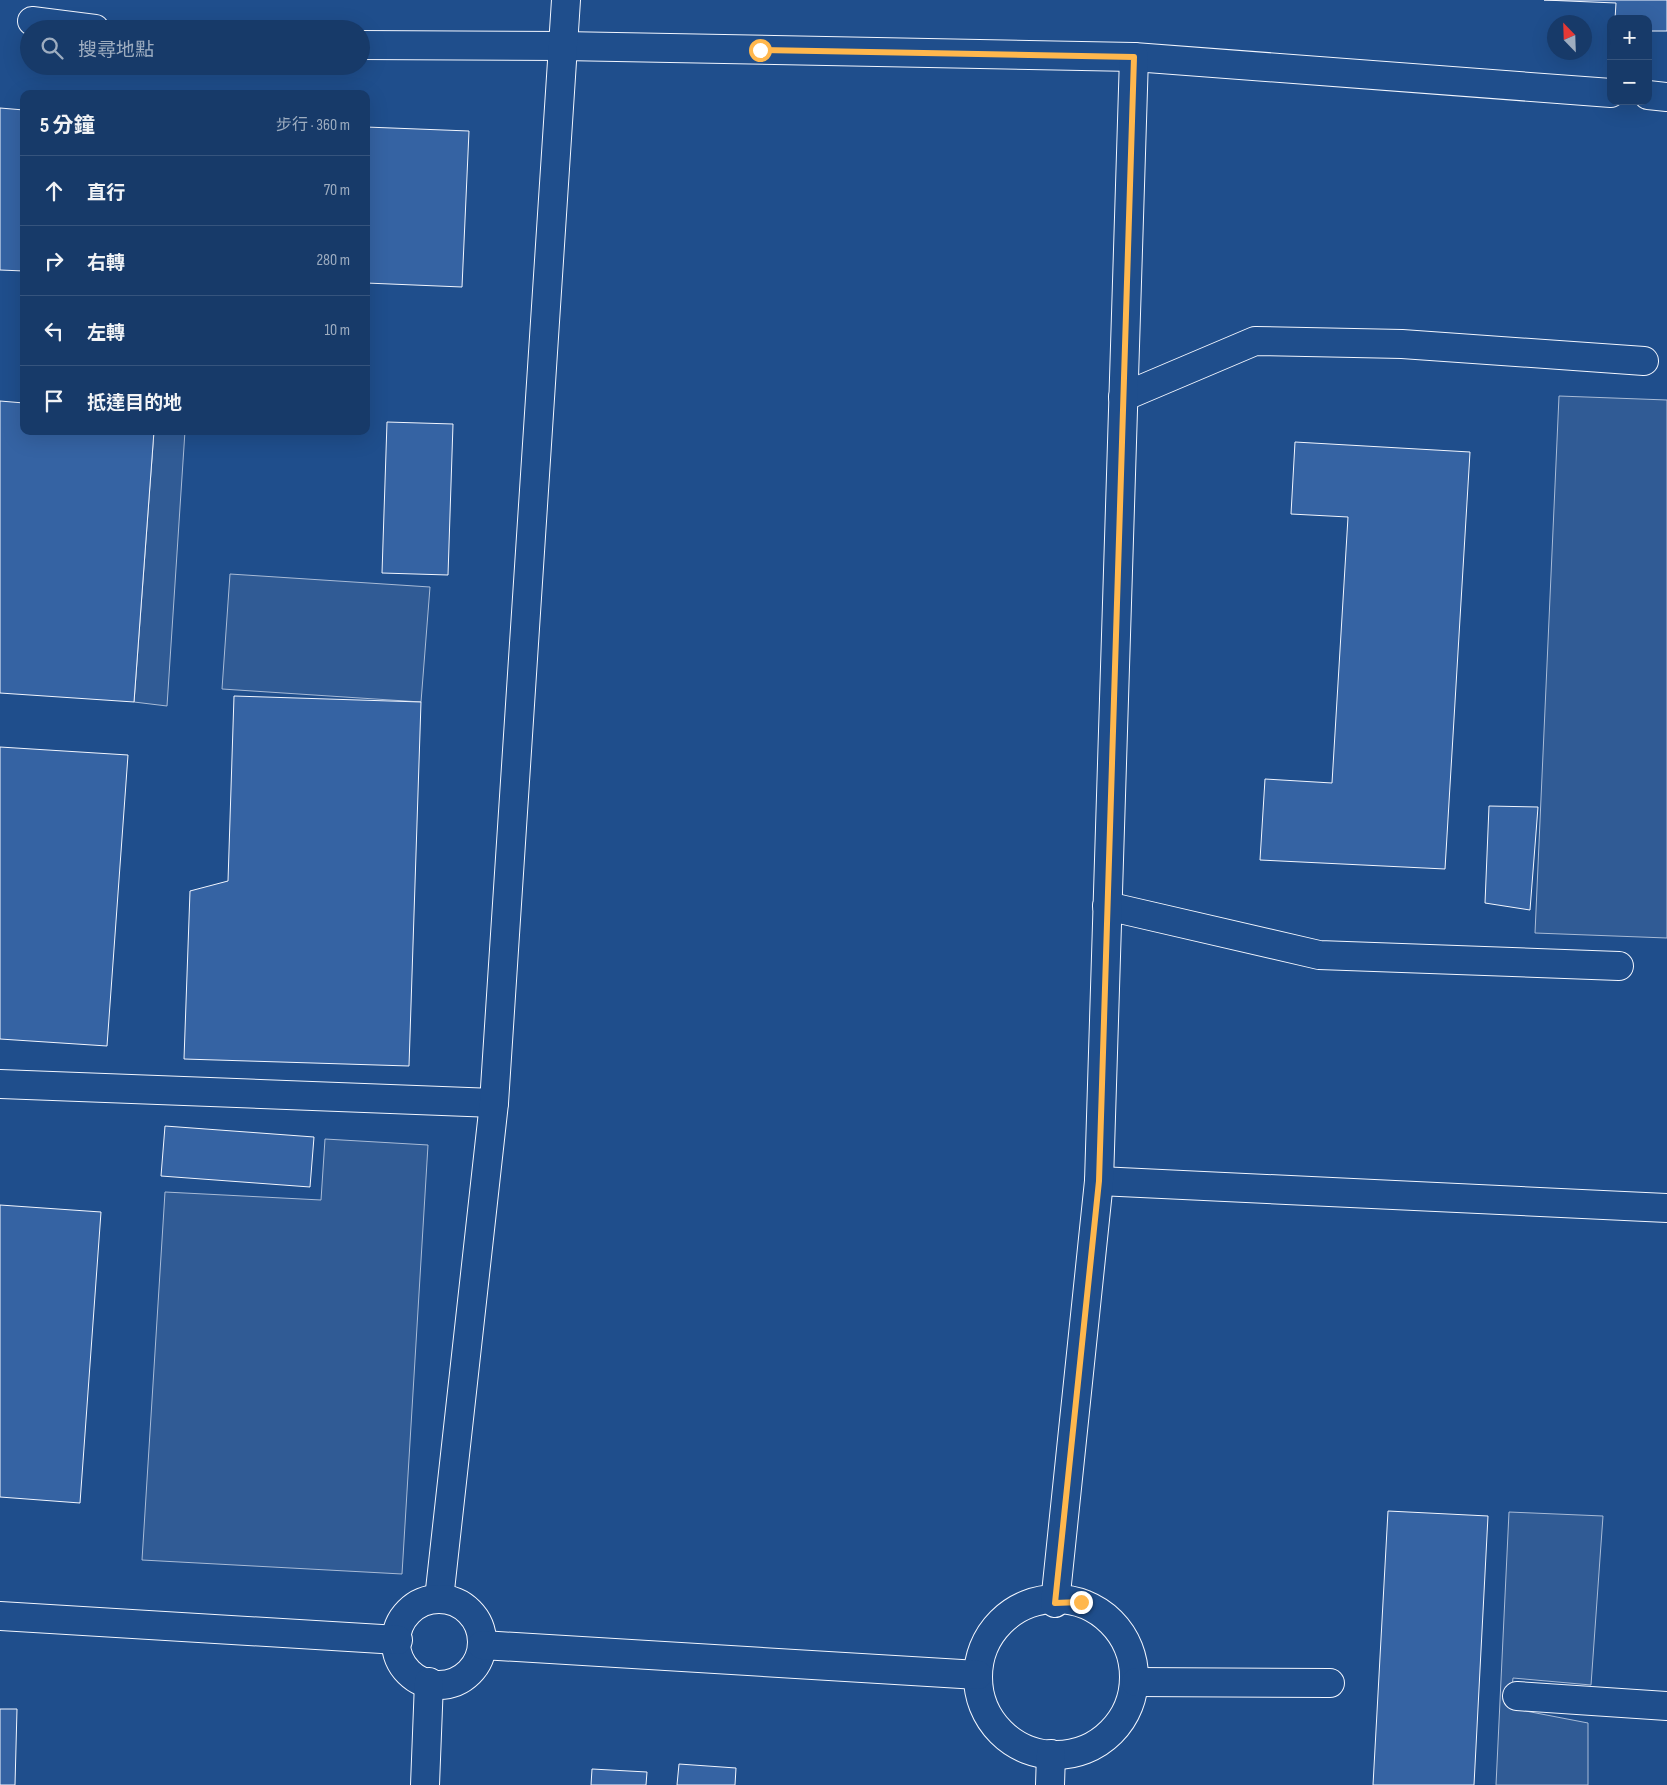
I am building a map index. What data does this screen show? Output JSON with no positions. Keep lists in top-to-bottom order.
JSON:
{
  "north": "top left",
  "page": {
    "map_buttons": ["+", "−"],
    "search": "搜尋地點",
    "heading": ["5 分鐘", "步行 · 360 m"],
    "list": [
      ["直行", "70 m"],
      ["右轉", "280 m"],
      ["左轉", "10 m"],
      "抵達目的地"
    ]
  }
}
